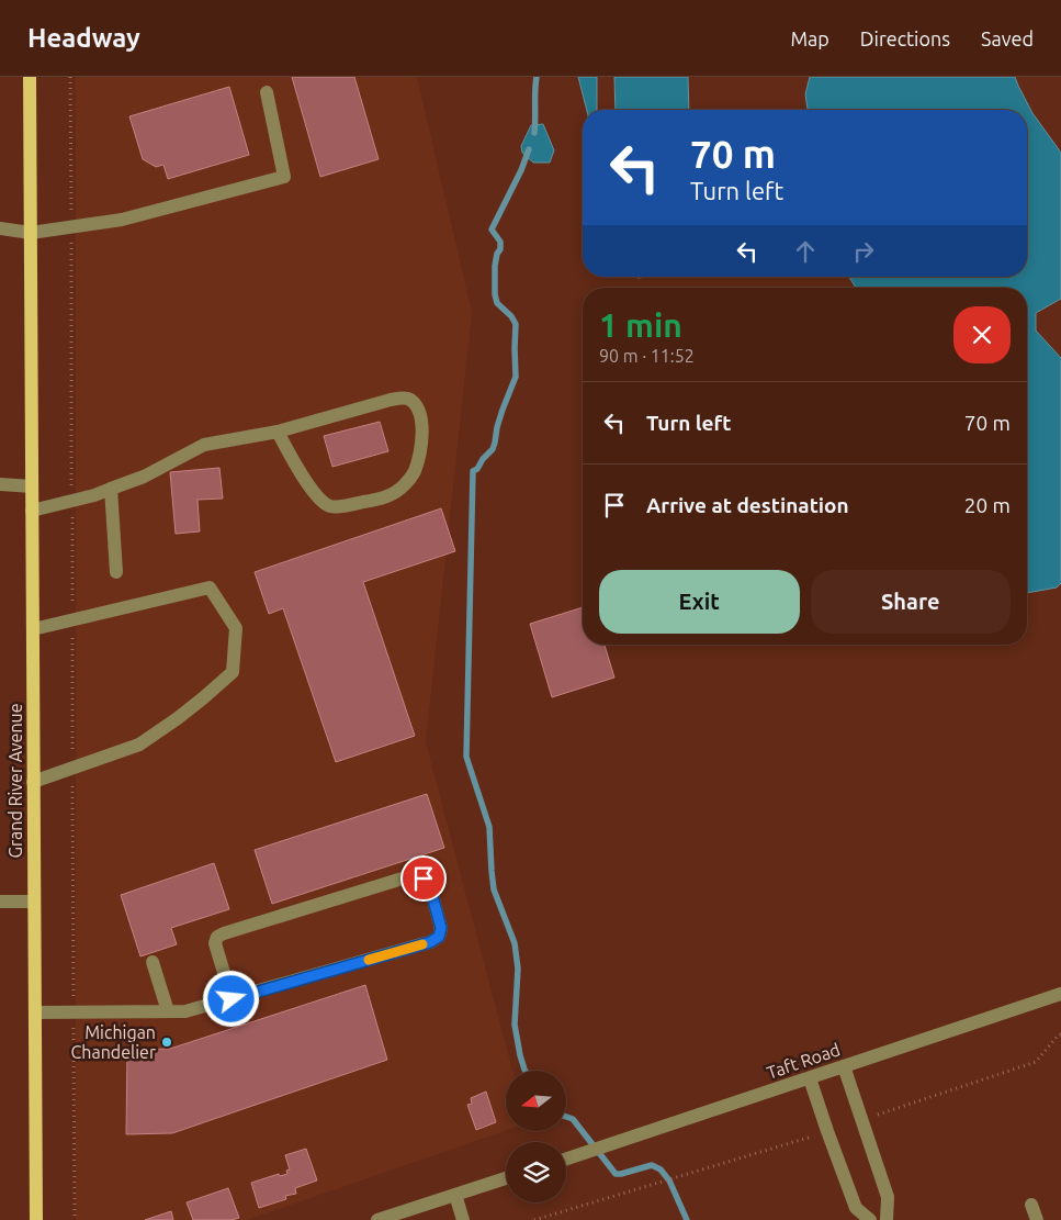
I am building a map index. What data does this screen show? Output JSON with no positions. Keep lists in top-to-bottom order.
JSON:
{
  "streets": {
    "main road": ["Grand River Avenue"],
    "street": ["Taft Road"]
  },
  "places": ["Michigan Chandelier"],
  "north": "left",
  "page": {
    "header": "Headway",
    "nav": ["Map", "Directions", "Saved"],
    "turn": ["70 m", "Turn left"],
    "heading": ["1 min", "90 m · 11:52"],
    "list": [
      {
        "name": "Turn left",
        "value": "70 m"
      },
      {
        "name": "Arrive at destination",
        "value": "20 m"
      }
    ],
    "buttons": ["Exit", "Share"]
  }
}
